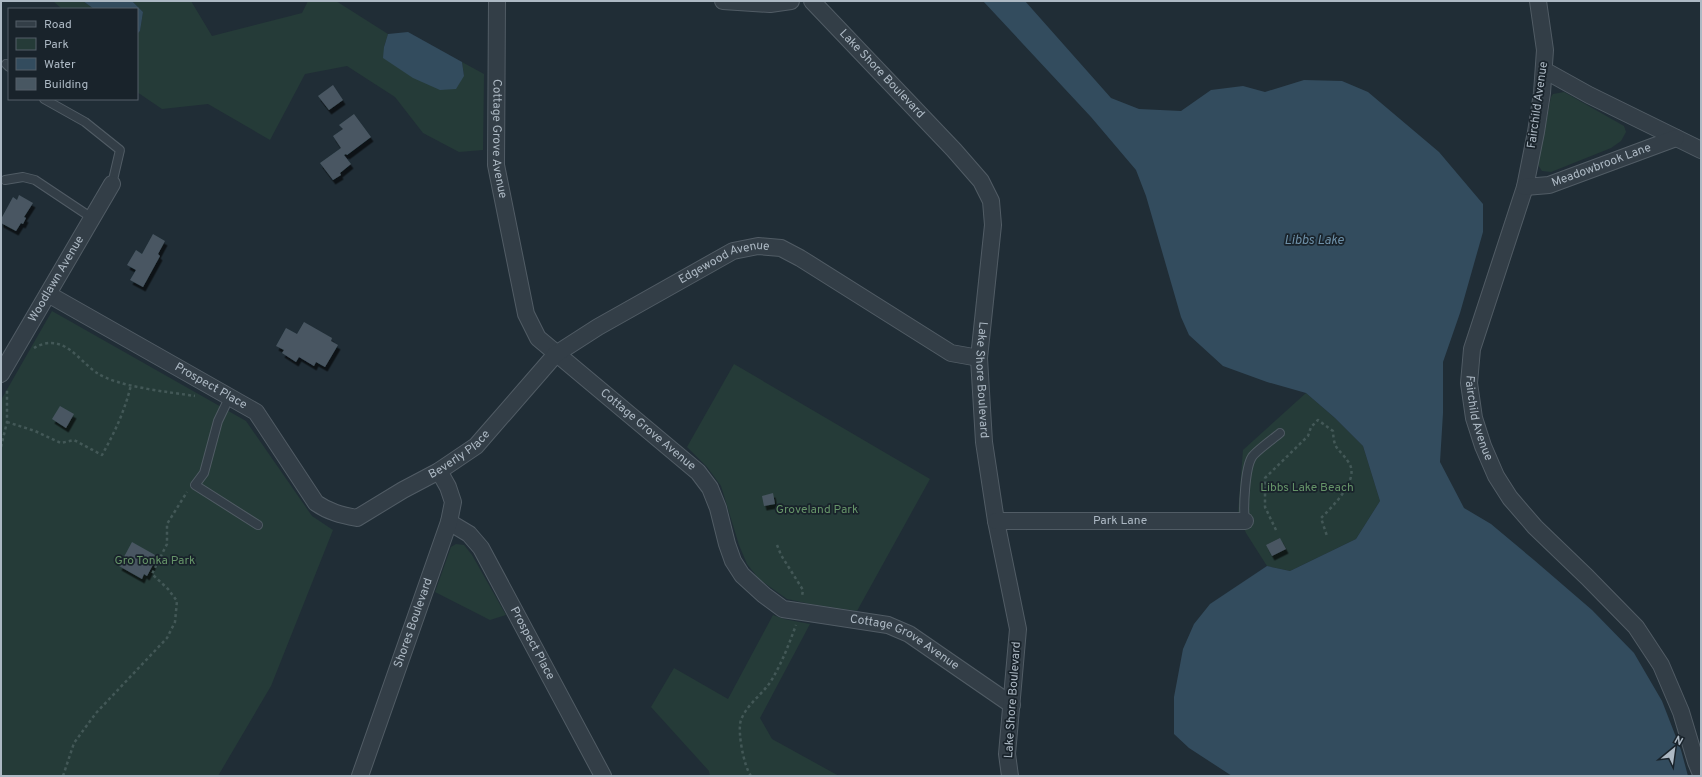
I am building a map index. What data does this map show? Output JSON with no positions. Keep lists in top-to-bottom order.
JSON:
{
  "streets": {
    "street": [
      "Lake Shore Boulevard",
      "Fairchild Avenue",
      "Cottage Grove Avenue",
      "Meadowbrook Lane",
      "Edgewood Avenue",
      "Woodlawn Avenue",
      "Prospect Place",
      "Beverly Place",
      "Park Lane",
      "Shores Boulevard"
    ]
  },
  "crossings": [
    ["Lake Shore Boulevard", "Cottage Grove Avenue"],
    ["Lake Shore Boulevard", "Edgewood Avenue"],
    ["Lake Shore Boulevard", "Park Lane"],
    ["Fairchild Avenue", "Meadowbrook Lane"],
    ["Cottage Grove Avenue", "Edgewood Avenue"],
    ["Cottage Grove Avenue", "Beverly Place"],
    ["Edgewood Avenue", "Beverly Place"],
    ["Woodlawn Avenue", "Prospect Place"],
    ["Prospect Place", "Beverly Place"],
    ["Prospect Place", "Shores Boulevard"],
    ["Beverly Place", "Shores Boulevard"]
  ],
  "water": ["Libbs Lake"],
  "parks": ["Libbs Lake Beach", "Groveland Park", "Gro Tonka Park"],
  "legend": [
    "Road",
    "Park",
    "Water",
    "Building"
  ],
  "north": "top right"
}
